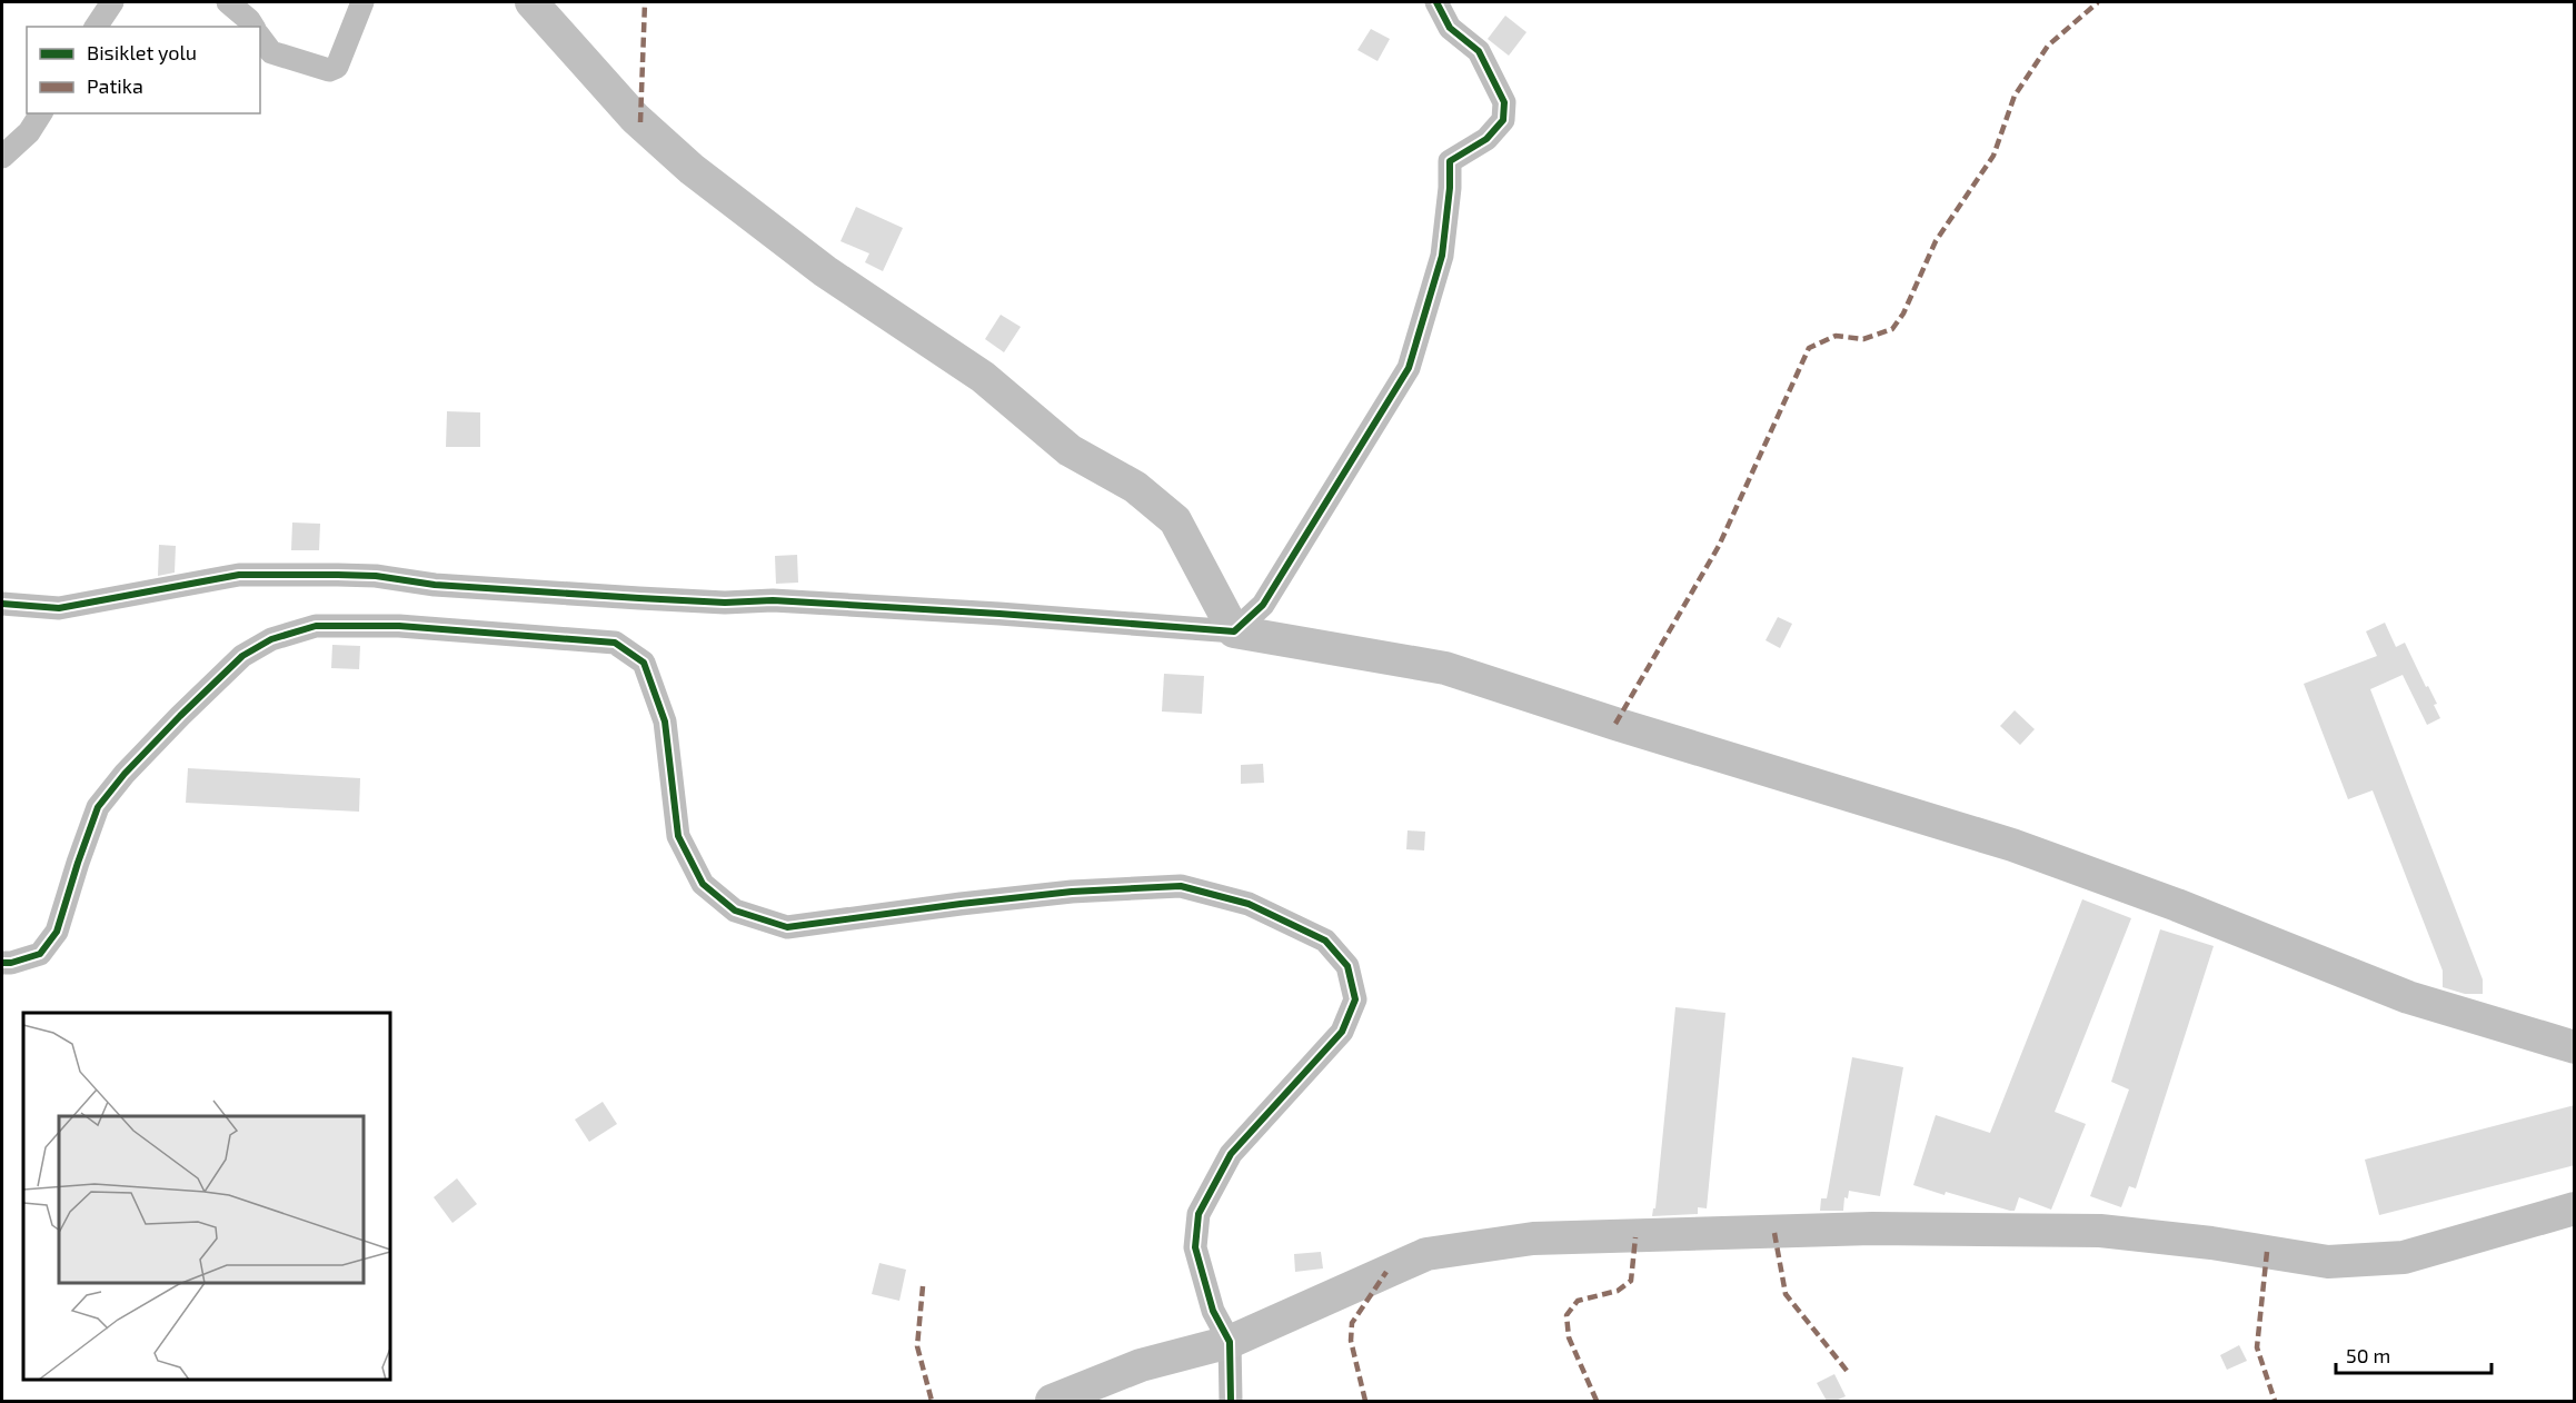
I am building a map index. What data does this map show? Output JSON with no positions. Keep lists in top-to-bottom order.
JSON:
{
  "legend": ["Bisiklet yolu", "Patika"],
  "scale_bar": "50 m"
}
